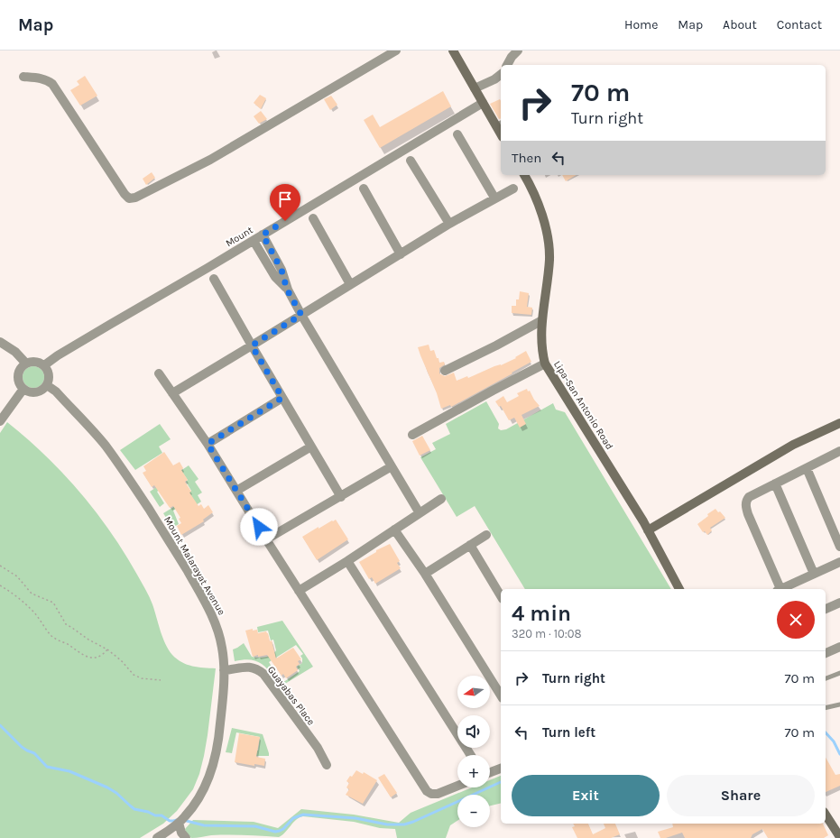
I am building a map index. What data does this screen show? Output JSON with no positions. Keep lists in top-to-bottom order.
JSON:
{
  "streets": {
    "main road": ["Lipa-San Antonio Road"],
    "street": ["Mount", "Mount Malarayat Avenue", "Guayabas Place"]
  },
  "crossings": [
    ["Mount", "Mount Malarayat Avenue"],
    ["Mount Malarayat Avenue", "Guayabas Place"]
  ],
  "north": "left",
  "page": {
    "header": "Map",
    "nav": [
      "Home",
      "Map",
      "About",
      "Contact"
    ],
    "turn": ["70 m", "Turn right"],
    "then": "Then",
    "heading": ["4 min", "320 m · 10:08"],
    "list": [
      {
        "name": "Turn right",
        "value": "70 m"
      },
      {
        "name": "Turn left",
        "value": "70 m"
      }
    ],
    "map_buttons": ["+", "−"],
    "buttons": ["Exit", "Share"]
  }
}
